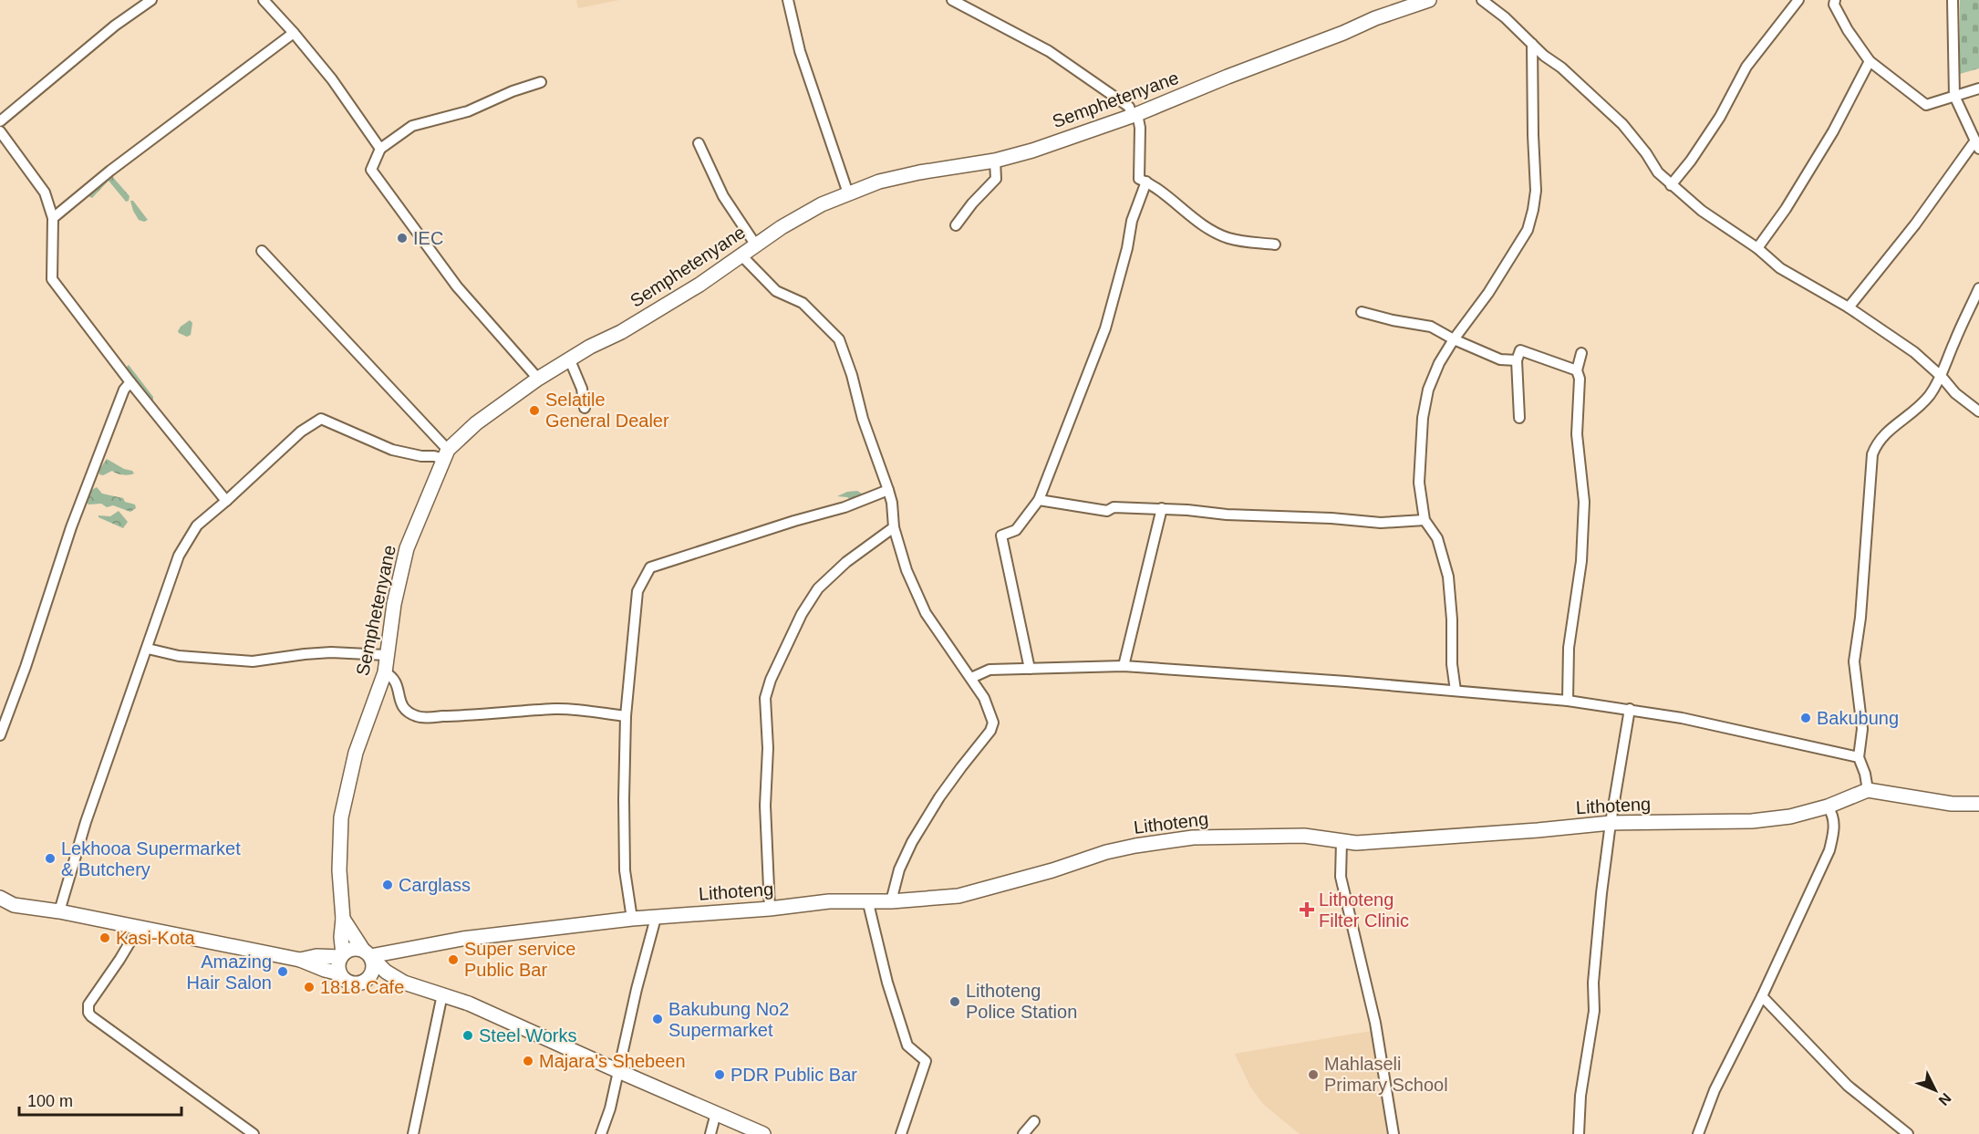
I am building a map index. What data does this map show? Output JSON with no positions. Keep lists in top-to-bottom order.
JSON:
{
  "streets": {
    "main road": ["Semphetenyane", "Lithoteng"]
  },
  "crossings": [
    ["Semphetenyane", "Lithoteng"]
  ],
  "places": {
    "other": [
      "IEC",
      "Selatile General Dealer",
      "Bakubung",
      "Lekhooa Supermarket & Butchery",
      "Carglass",
      "Kasi-Kota",
      "Super service Public Bar",
      "Amazing Hair Salon",
      "1818 Cafe",
      "Lithoteng Police Station",
      "Bakubung No2 Supermarket",
      "Steel Works",
      "Majara's Shebeen",
      "PDR Public Bar",
      "Mahlaseli Primary School"
    ],
    "health": ["Lithoteng Filter Clinic"]
  },
  "scale_bar": "100 m",
  "north": "bottom right"
}
